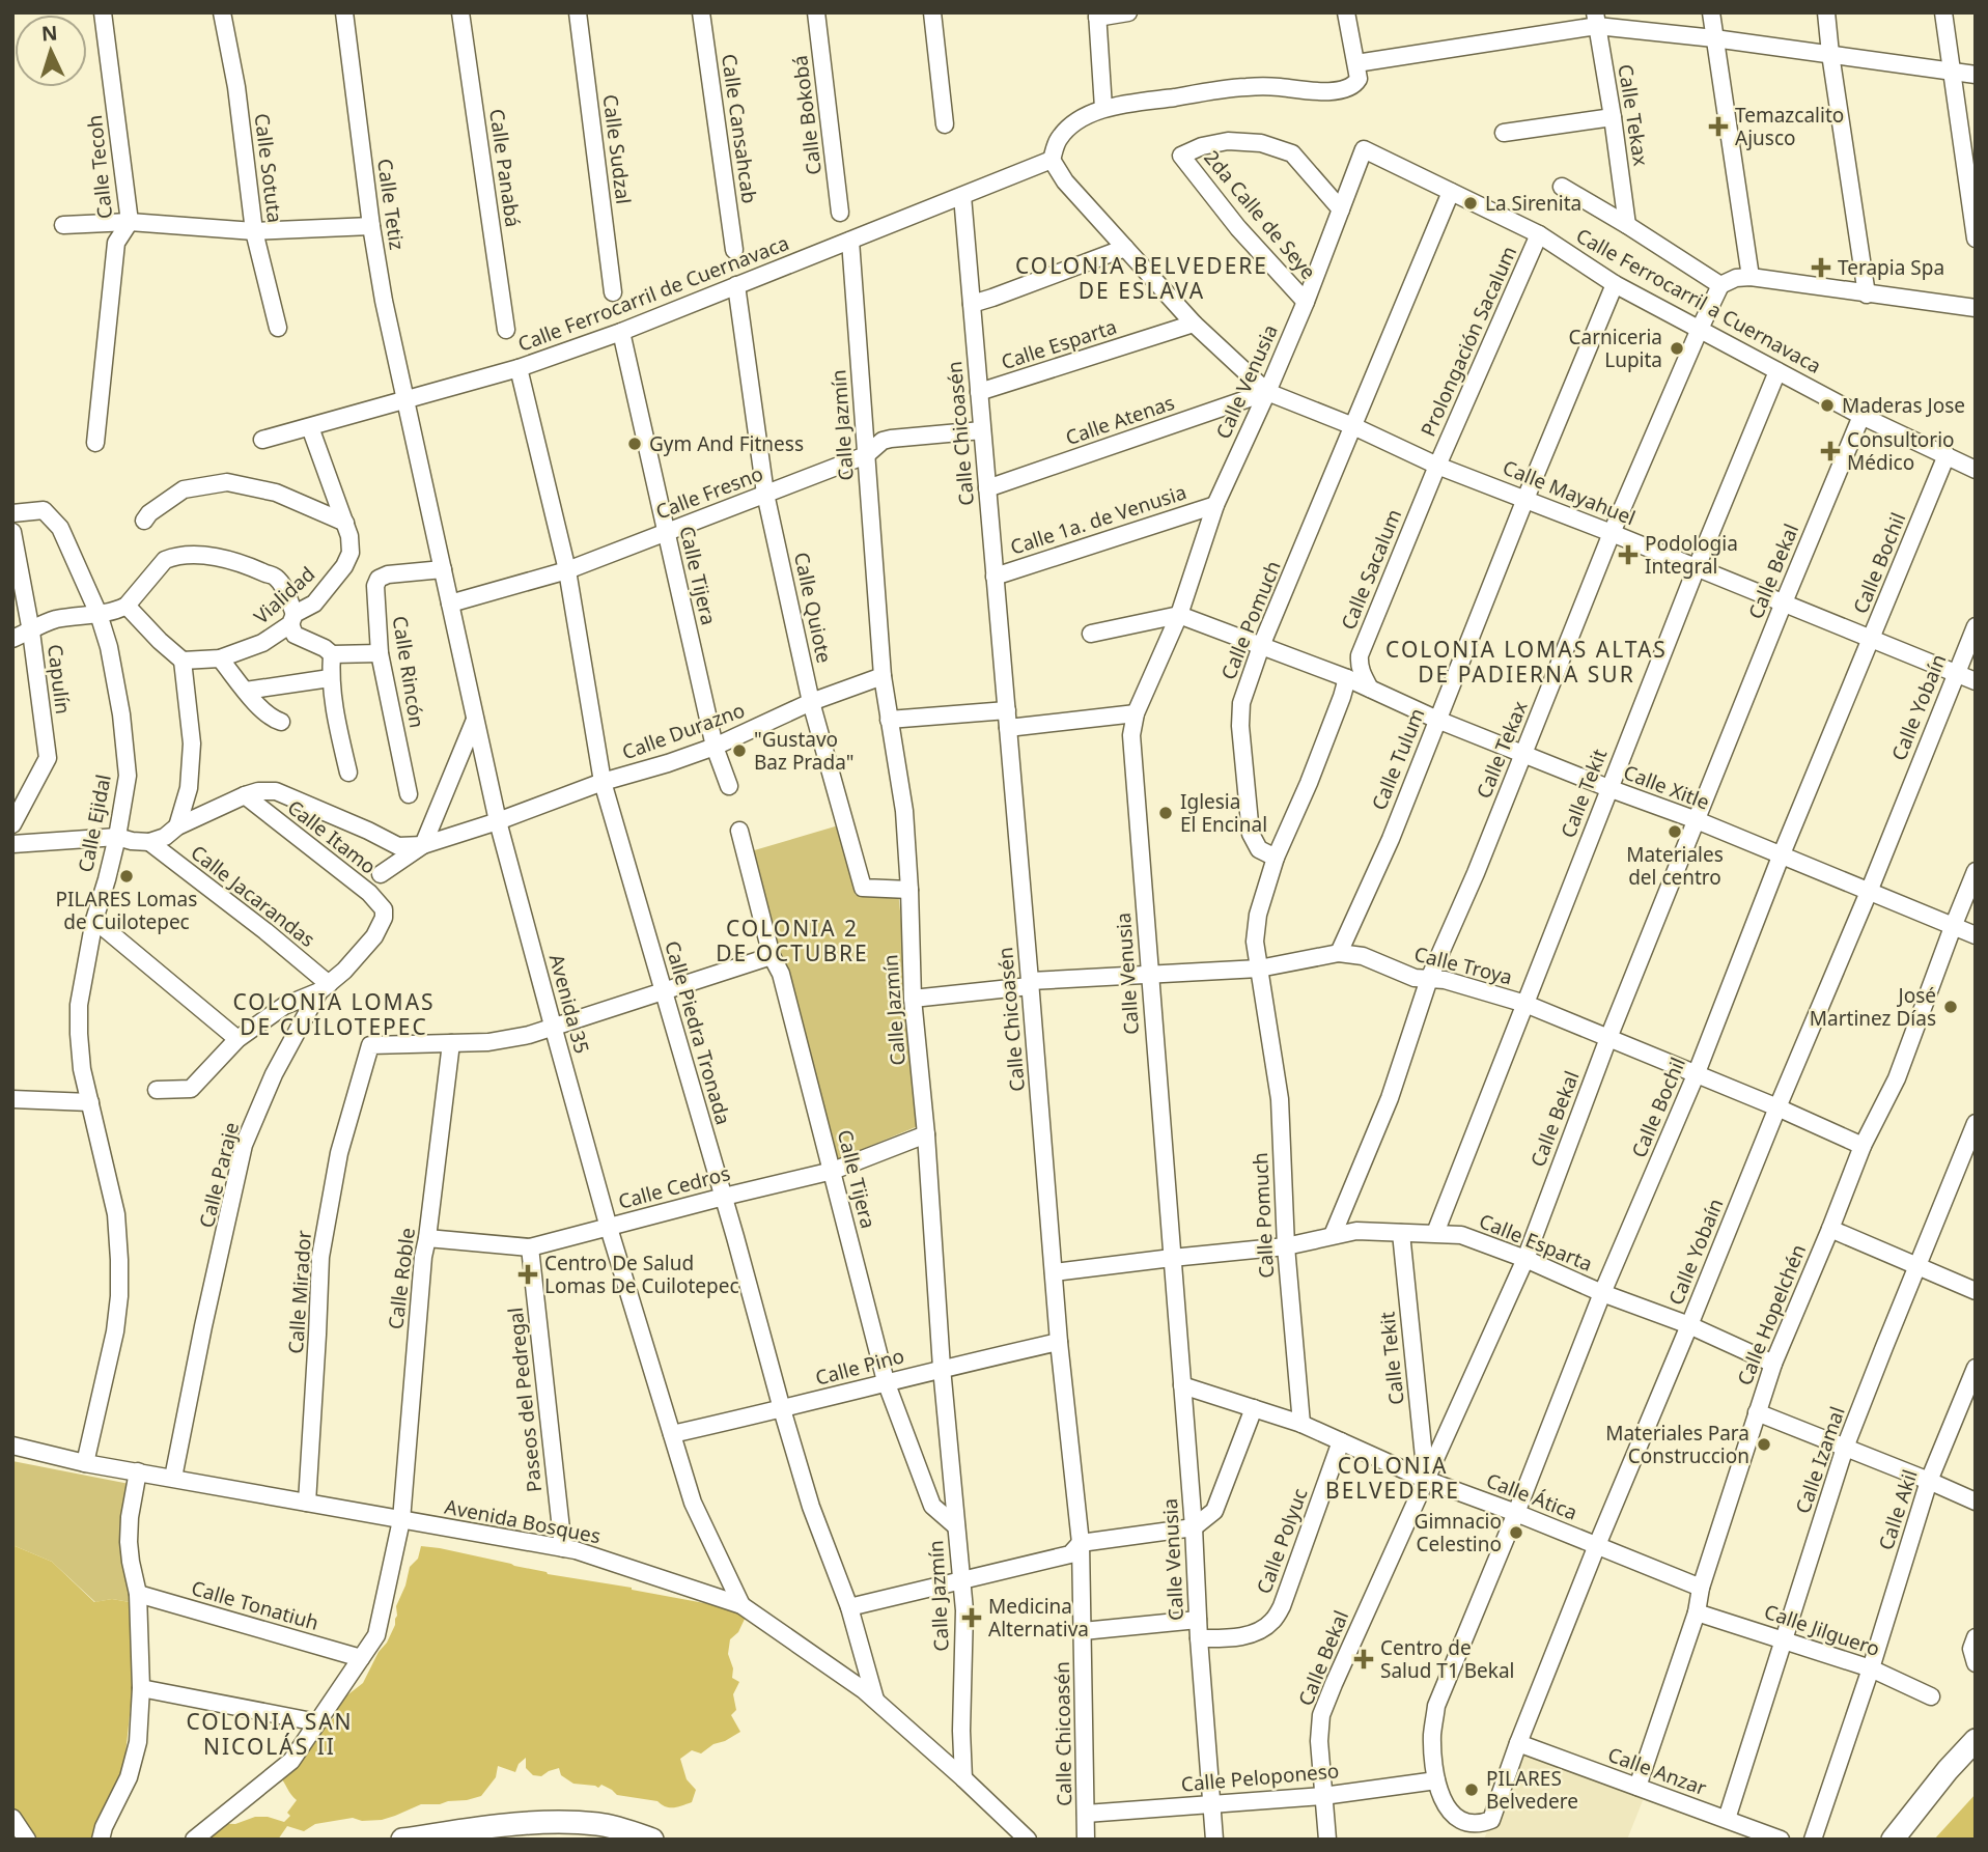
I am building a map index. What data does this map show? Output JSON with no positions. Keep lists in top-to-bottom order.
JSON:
{
  "streets": {
    "street": [
      "Calle Bokobá",
      "Calle Tekax",
      "Calle Cansahcab",
      "Calle Sudzal",
      "Calle Tecoh",
      "Calle Sotuta",
      "Calle Panabá",
      "Calle Tetiz",
      "2da Calle de Seye",
      "Calle Ferrocarril de Cuernavaca",
      "Calle Ferrocarril a Cuernavaca",
      "Prolongación Sacalum",
      "Calle Esparta",
      "Calle Venusia",
      "Calle Atenas",
      "Calle Jazmín",
      "Calle Chicoasén",
      "Calle Fresno",
      "Calle Mayahuel",
      "Calle 1a. de Venusia",
      "Calle Bochil",
      "Calle Sacalum",
      "Calle Bekal",
      "Calle Tijera",
      "Vialidad",
      "Calle Quiote",
      "Calle Pomuch",
      "Calle Rincón",
      "Capulín",
      "Calle Yobaín",
      "Calle Durazno",
      "Calle Tulum",
      "Calle Xitle",
      "Calle Tekit",
      "Calle Ejidal",
      "Calle Itamo",
      "Calle Jacarandas",
      "Calle Troya",
      "Avenida 35",
      "Calle Piedra Tronada",
      "Calle Paraje",
      "Calle Cedros",
      "Calle Roble",
      "Calle Mirador",
      "Calle Hopelchén",
      "Calle Pino",
      "Paseos del Pedregal",
      "Calle Izamal",
      "Calle Ática",
      "Calle Akil",
      "Avenida Bosques",
      "Calle Polyuc",
      "Calle Tonatiuh",
      "Calle Jilguero",
      "Calle Anzar",
      "Calle Peloponeso"
    ]
  },
  "crossings": [
    ["Calle Tekax", "Calle Ferrocarril a Cuernavaca"],
    ["Calle Tekax", "Calle Esparta"],
    ["Calle Tekax", "Calle Mayahuel"],
    ["Calle Tekax", "Calle Xitle"],
    ["Calle Tekax", "Calle Troya"],
    ["Calle Tetiz", "Calle Ferrocarril de Cuernavaca"],
    ["Calle Tetiz", "Avenida 35"],
    ["2da Calle de Seye", "Calle Venusia"],
    ["Calle Ferrocarril de Cuernavaca", "Calle Jazmín"],
    ["Calle Ferrocarril de Cuernavaca", "Calle Chicoasén"],
    ["Calle Ferrocarril de Cuernavaca", "Calle Tijera"],
    ["Calle Ferrocarril de Cuernavaca", "Vialidad"],
    ["Calle Ferrocarril de Cuernavaca", "Calle Quiote"],
    ["Calle Ferrocarril de Cuernavaca", "Avenida 35"],
    ["Calle Ferrocarril de Cuernavaca", "Calle Piedra Tronada"],
    ["Calle Ferrocarril a Cuernavaca", "Prolongación Sacalum"],
    ["Calle Ferrocarril a Cuernavaca", "Calle Venusia"],
    ["Calle Ferrocarril a Cuernavaca", "Calle Bochil"],
    ["Calle Ferrocarril a Cuernavaca", "Calle Bekal"],
    ["Calle Ferrocarril a Cuernavaca", "Calle Pomuch"],
    ["Calle Ferrocarril a Cuernavaca", "Calle Tulum"],
    ["Calle Ferrocarril a Cuernavaca", "Calle Tekit"],
    ["Prolongación Sacalum", "Calle Mayahuel"],
    ["Prolongación Sacalum", "Calle Sacalum"],
    ["Calle Esparta", "Calle Venusia"],
    ["Calle Esparta", "Calle Chicoasén"],
    ["Calle Esparta", "Calle Bochil"],
    ["Calle Esparta", "Calle Bekal"],
    ["Calle Esparta", "Calle Pomuch"],
    ["Calle Esparta", "Calle Yobaín"],
    ["Calle Esparta", "Calle Tekit"],
    ["Calle Esparta", "Calle Hopelchén"],
    ["Calle Venusia", "Calle Atenas"],
    ["Calle Venusia", "Calle Mayahuel"],
    ["Calle Venusia", "Calle 1a. de Venusia"],
    ["Calle Venusia", "Calle Xitle"],
    ["Calle Venusia", "Calle Troya"],
    ["Calle Venusia", "Calle Ática"],
    ["Calle Venusia", "Calle Polyuc"],
    ["Calle Venusia", "Calle Peloponeso"],
    ["Calle Atenas", "Calle Chicoasén"],
    ["Calle Atenas", "Calle Mayahuel"],
    ["Calle Jazmín", "Calle Fresno"],
    ["Calle Jazmín", "Calle Tijera"],
    ["Calle Jazmín", "Calle Quiote"],
    ["Calle Jazmín", "Calle Durazno"],
    ["Calle Jazmín", "Calle Troya"],
    ["Calle Jazmín", "Calle Cedros"],
    ["Calle Jazmín", "Calle Pino"],
    ["Calle Jazmín", "Avenida Bosques"],
    ["Calle Chicoasén", "Calle Fresno"],
    ["Calle Chicoasén", "Calle 1a. de Venusia"],
    ["Calle Chicoasén", "Calle Troya"],
    ["Calle Chicoasén", "Calle Pino"],
    ["Calle Chicoasén", "Calle Peloponeso"],
    ["Calle Fresno", "Calle Tijera"],
    ["Calle Fresno", "Calle Quiote"],
    ["Calle Fresno", "Avenida 35"],
    ["Calle Fresno", "Calle Piedra Tronada"],
    ["Calle Mayahuel", "Calle Bochil"],
    ["Calle Mayahuel", "Calle Sacalum"],
    ["Calle Mayahuel", "Calle Bekal"],
    ["Calle Mayahuel", "Calle Pomuch"],
    ["Calle Mayahuel", "Calle Yobaín"],
    ["Calle Mayahuel", "Calle Tulum"],
    ["Calle Mayahuel", "Calle Tekit"],
    ["Calle Bochil", "Calle Yobaín"],
    ["Calle Bochil", "Calle Xitle"],
    ["Calle Bochil", "Calle Troya"],
    ["Calle Bochil", "Calle Ática"],
    ["Calle Bochil", "Calle Peloponeso"],
    ["Calle Sacalum", "Calle Xitle"],
    ["Calle Bekal", "Calle Xitle"],
    ["Calle Bekal", "Calle Tekit"],
    ["Calle Bekal", "Calle Troya"],
    ["Calle Bekal", "Calle Ática"],
    ["Calle Bekal", "Calle Peloponeso"],
    ["Calle Tijera", "Calle Durazno"],
    ["Calle Tijera", "Calle Cedros"],
    ["Calle Tijera", "Calle Pino"],
    ["Calle Quiote", "Calle Durazno"],
    ["Calle Pomuch", "Calle Xitle"],
    ["Calle Pomuch", "Calle Troya"],
    ["Calle Pomuch", "Calle Ática"],
    ["Calle Rincón", "Avenida 35"],
    ["Calle Yobaín", "Calle Xitle"],
    ["Calle Yobaín", "Calle Troya"],
    ["Calle Yobaín", "Calle Ática"],
    ["Calle Yobaín", "Calle Anzar"],
    ["Calle Yobaín", "Calle Peloponeso"],
    ["Calle Durazno", "Avenida 35"],
    ["Calle Durazno", "Calle Piedra Tronada"],
    ["Calle Tulum", "Calle Xitle"],
    ["Calle Tulum", "Calle Troya"],
    ["Calle Xitle", "Calle Tekit"],
    ["Calle Xitle", "Calle Hopelchén"],
    ["Calle Tekit", "Calle Troya"],
    ["Calle Tekit", "Calle Ática"],
    ["Calle Ejidal", "Avenida Bosques"],
    ["Calle Itamo", "Calle Paraje"],
    ["Calle Jacarandas", "Calle Paraje"],
    ["Calle Troya", "Calle Hopelchén"],
    ["Avenida 35", "Calle Cedros"],
    ["Avenida 35", "Calle Pino"],
    ["Avenida 35", "Avenida Bosques"],
    ["Calle Piedra Tronada", "Calle Cedros"],
    ["Calle Piedra Tronada", "Calle Pino"],
    ["Calle Piedra Tronada", "Avenida Bosques"],
    ["Calle Paraje", "Avenida Bosques"],
    ["Calle Cedros", "Calle Roble"],
    ["Calle Cedros", "Paseos del Pedregal"],
    ["Calle Roble", "Calle Mirador"],
    ["Calle Roble", "Avenida Bosques"],
    ["Calle Roble", "Calle Tonatiuh"],
    ["Calle Mirador", "Avenida Bosques"],
    ["Calle Hopelchén", "Calle Ática"],
    ["Calle Hopelchén", "Calle Jilguero"],
    ["Calle Hopelchén", "Calle Anzar"],
    ["Paseos del Pedregal", "Avenida Bosques"],
    ["Calle Izamal", "Calle Jilguero"],
    ["Calle Izamal", "Calle Anzar"],
    ["Calle Ática", "Calle Polyuc"],
    ["Calle Akil", "Calle Jilguero"]
  ],
  "districts": [
    "COLONIA BELVEDERE DE ESLAVA",
    "COLONIA LOMAS ALTAS DE PADIERNA SUR",
    "COLONIA 2 DE OCTUBRE",
    "COLONIA LOMAS DE CUILOTEPEC",
    "COLONIA BELVEDERE",
    "COLONIA SAN NICOLÁS II"
  ],
  "places": {
    "health": [
      "Temazcalito Ajusco",
      "Terapia Spa",
      "Consultorio Médico",
      "Podologia Integral",
      "Centro De Salud Lomas De Cuilotepec",
      "Medicina Alternativa",
      "Centro de Salud T1 Bekal"
    ],
    "other": [
      "La Sirenita",
      "Carniceria Lupita",
      "Maderas Jose",
      "Gym And Fitness",
      "\"Gustavo Baz Prada\"",
      "Iglesia El Encinal",
      "Materiales del centro",
      "PILARES Lomas de Cuilotepec",
      "José Martinez Días",
      "Materiales Para Construccion",
      "Gimnacio Celestino",
      "PILARES Belvedere"
    ]
  },
  "north": "top"
}
